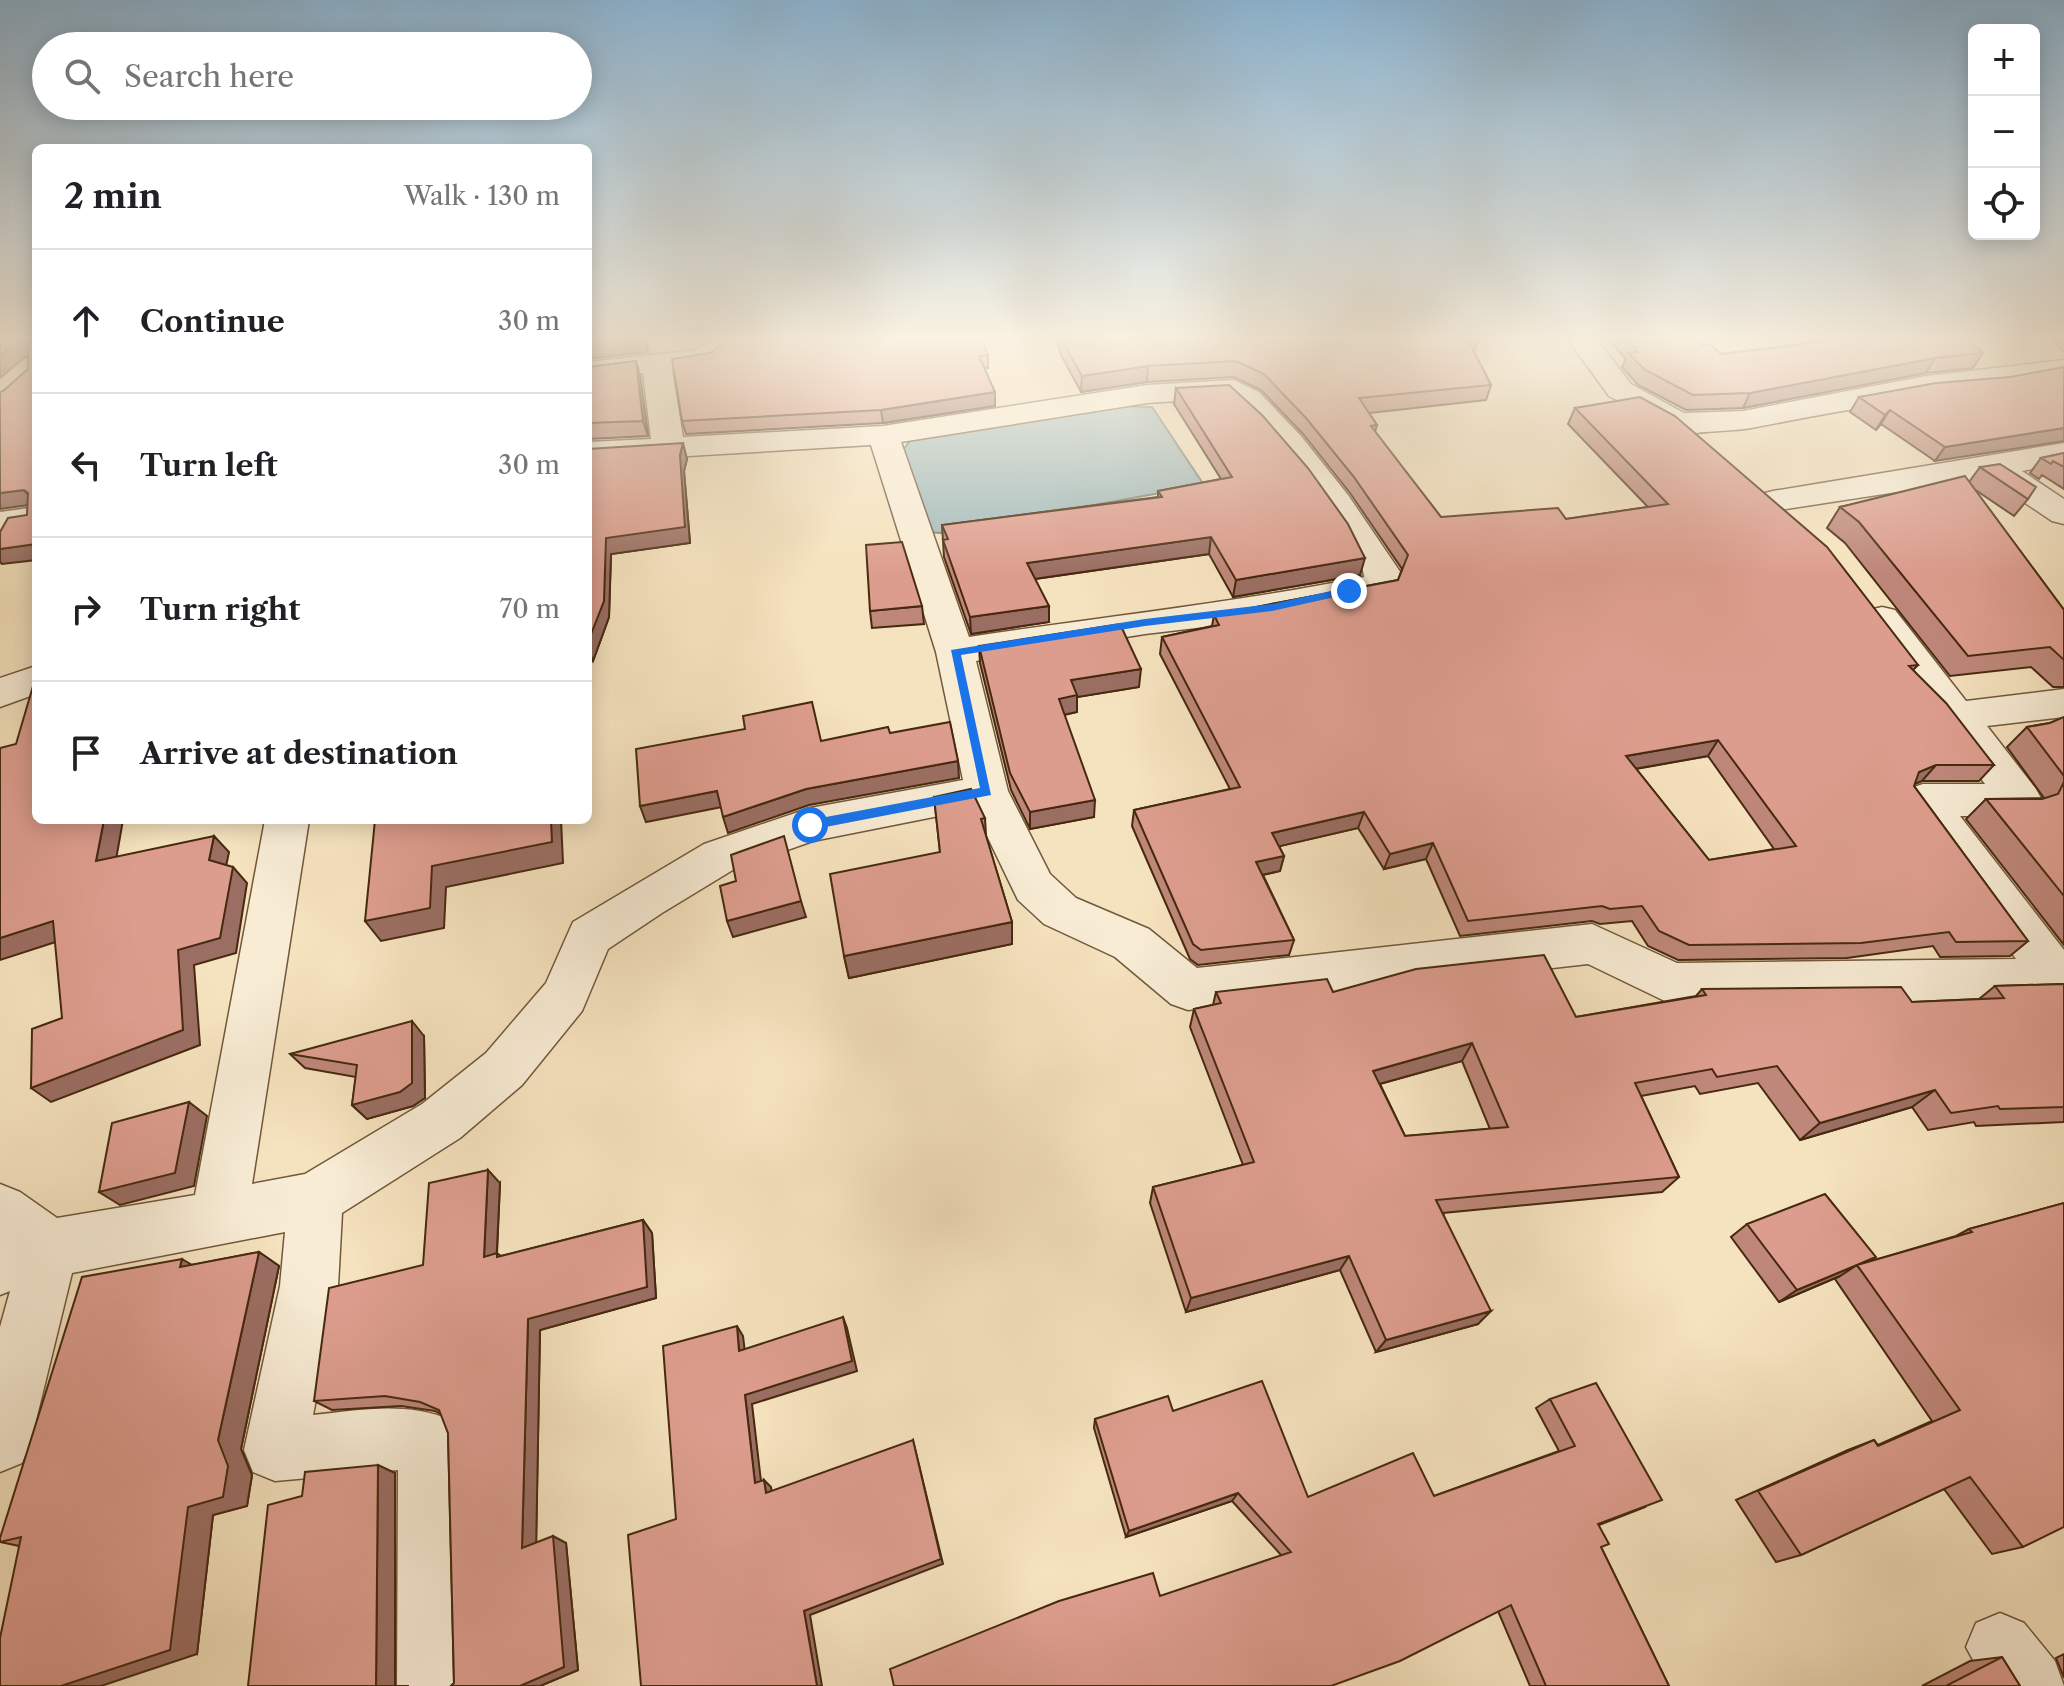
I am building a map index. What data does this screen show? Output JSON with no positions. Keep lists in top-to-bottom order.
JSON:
{
  "page": {
    "map_buttons": ["+", "−"],
    "search": "Search here",
    "heading": ["2 min", "Walk · 130 m"],
    "list": [
      ["Continue", "30 m"],
      ["Turn left", "30 m"],
      ["Turn right", "70 m"],
      "Arrive at destination"
    ]
  }
}
